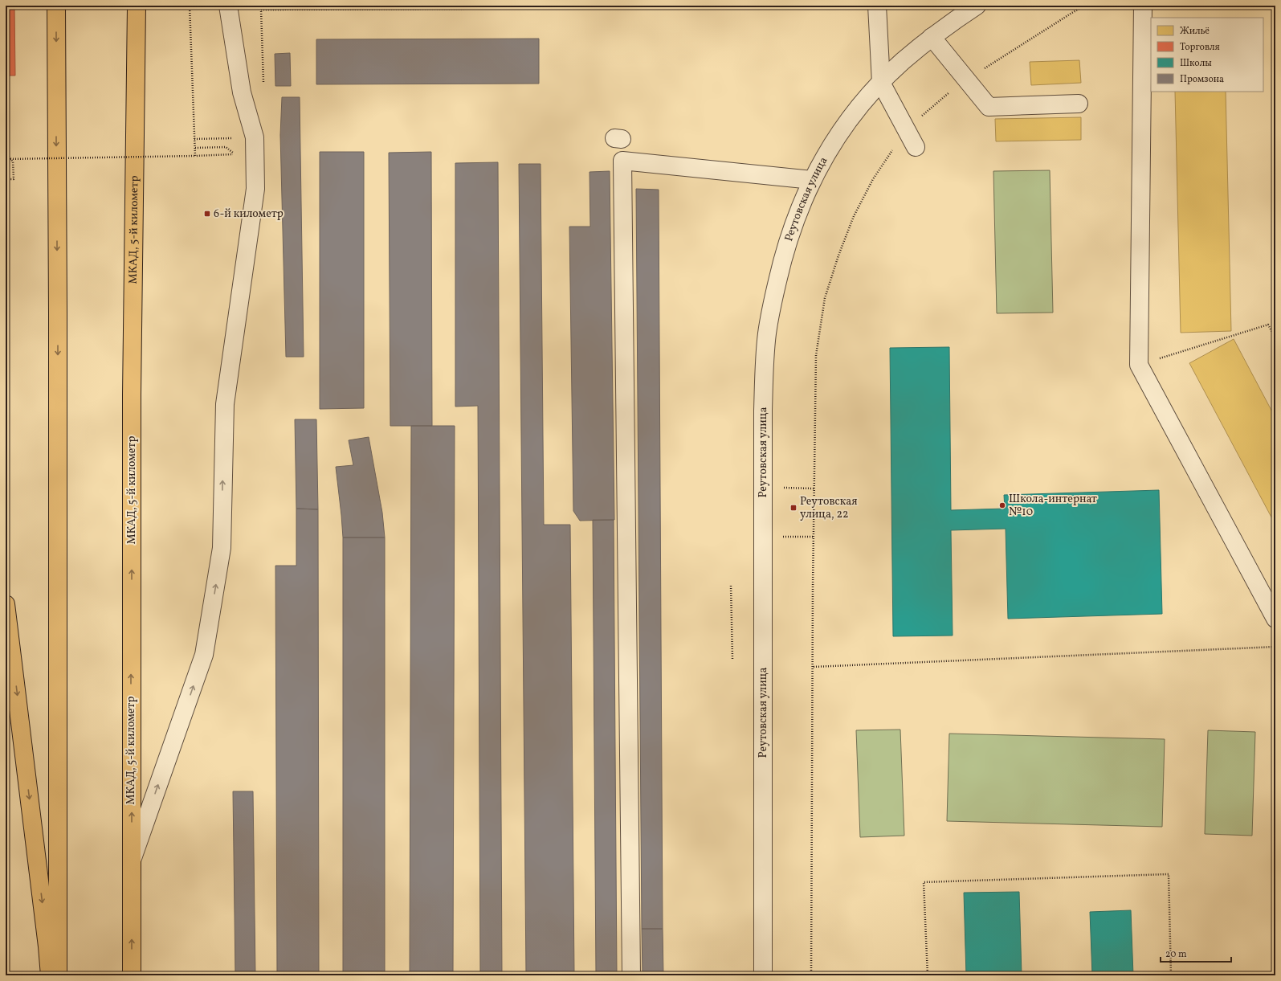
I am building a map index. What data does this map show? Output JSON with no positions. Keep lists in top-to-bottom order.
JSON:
{
  "streets": {
    "main road": ["МКАД, 5-й километр"],
    "street": ["Реутовская улица"]
  },
  "places": {
    "transit": ["6-й километр", "Реутовская улица, 22"],
    "other": ["Школа-интернат №10"]
  },
  "legend": [
    "Жильё",
    "Торговля",
    "Школы",
    "Промзона"
  ],
  "scale_bar": "20 m"
}
